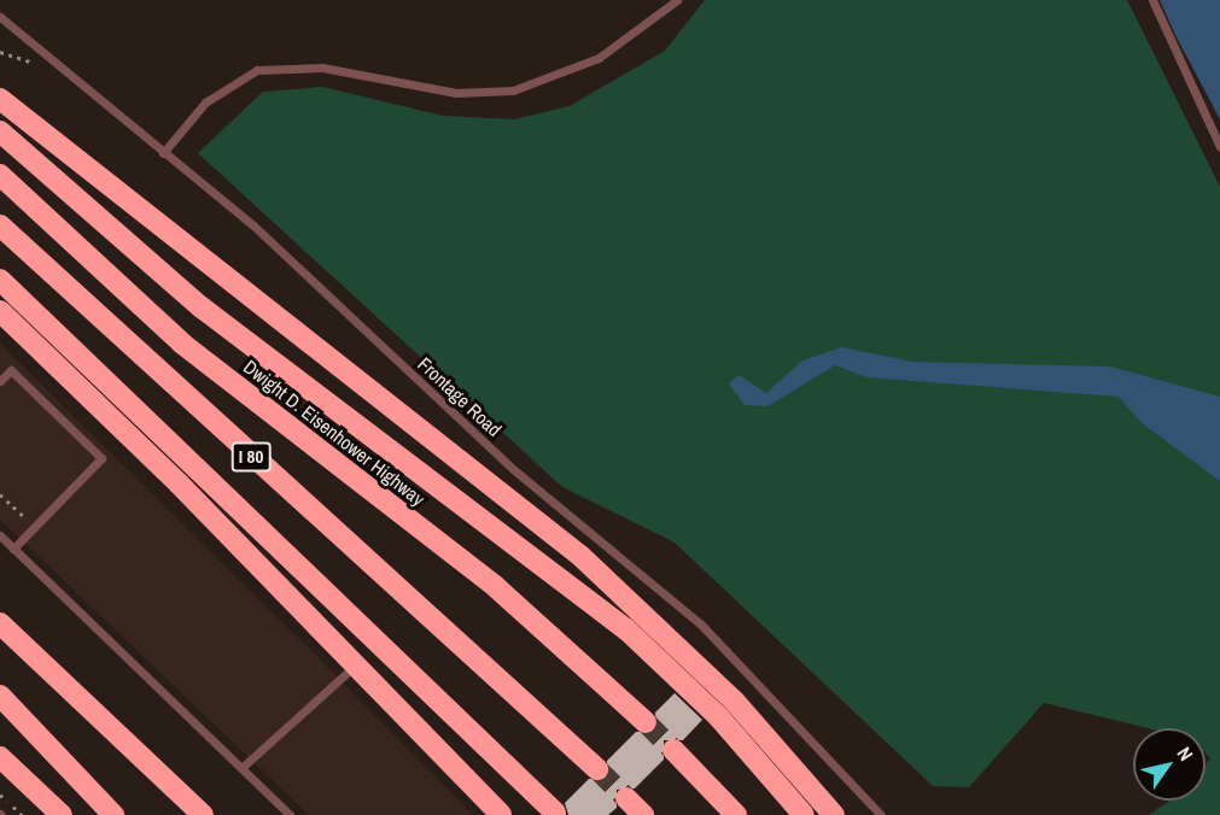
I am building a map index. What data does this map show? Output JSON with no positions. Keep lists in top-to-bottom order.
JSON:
{
  "streets": {
    "highway": ["Dwight D. Eisenhower Highway", "I 80"],
    "lane": ["Frontage Road"]
  },
  "north": "top right"
}
